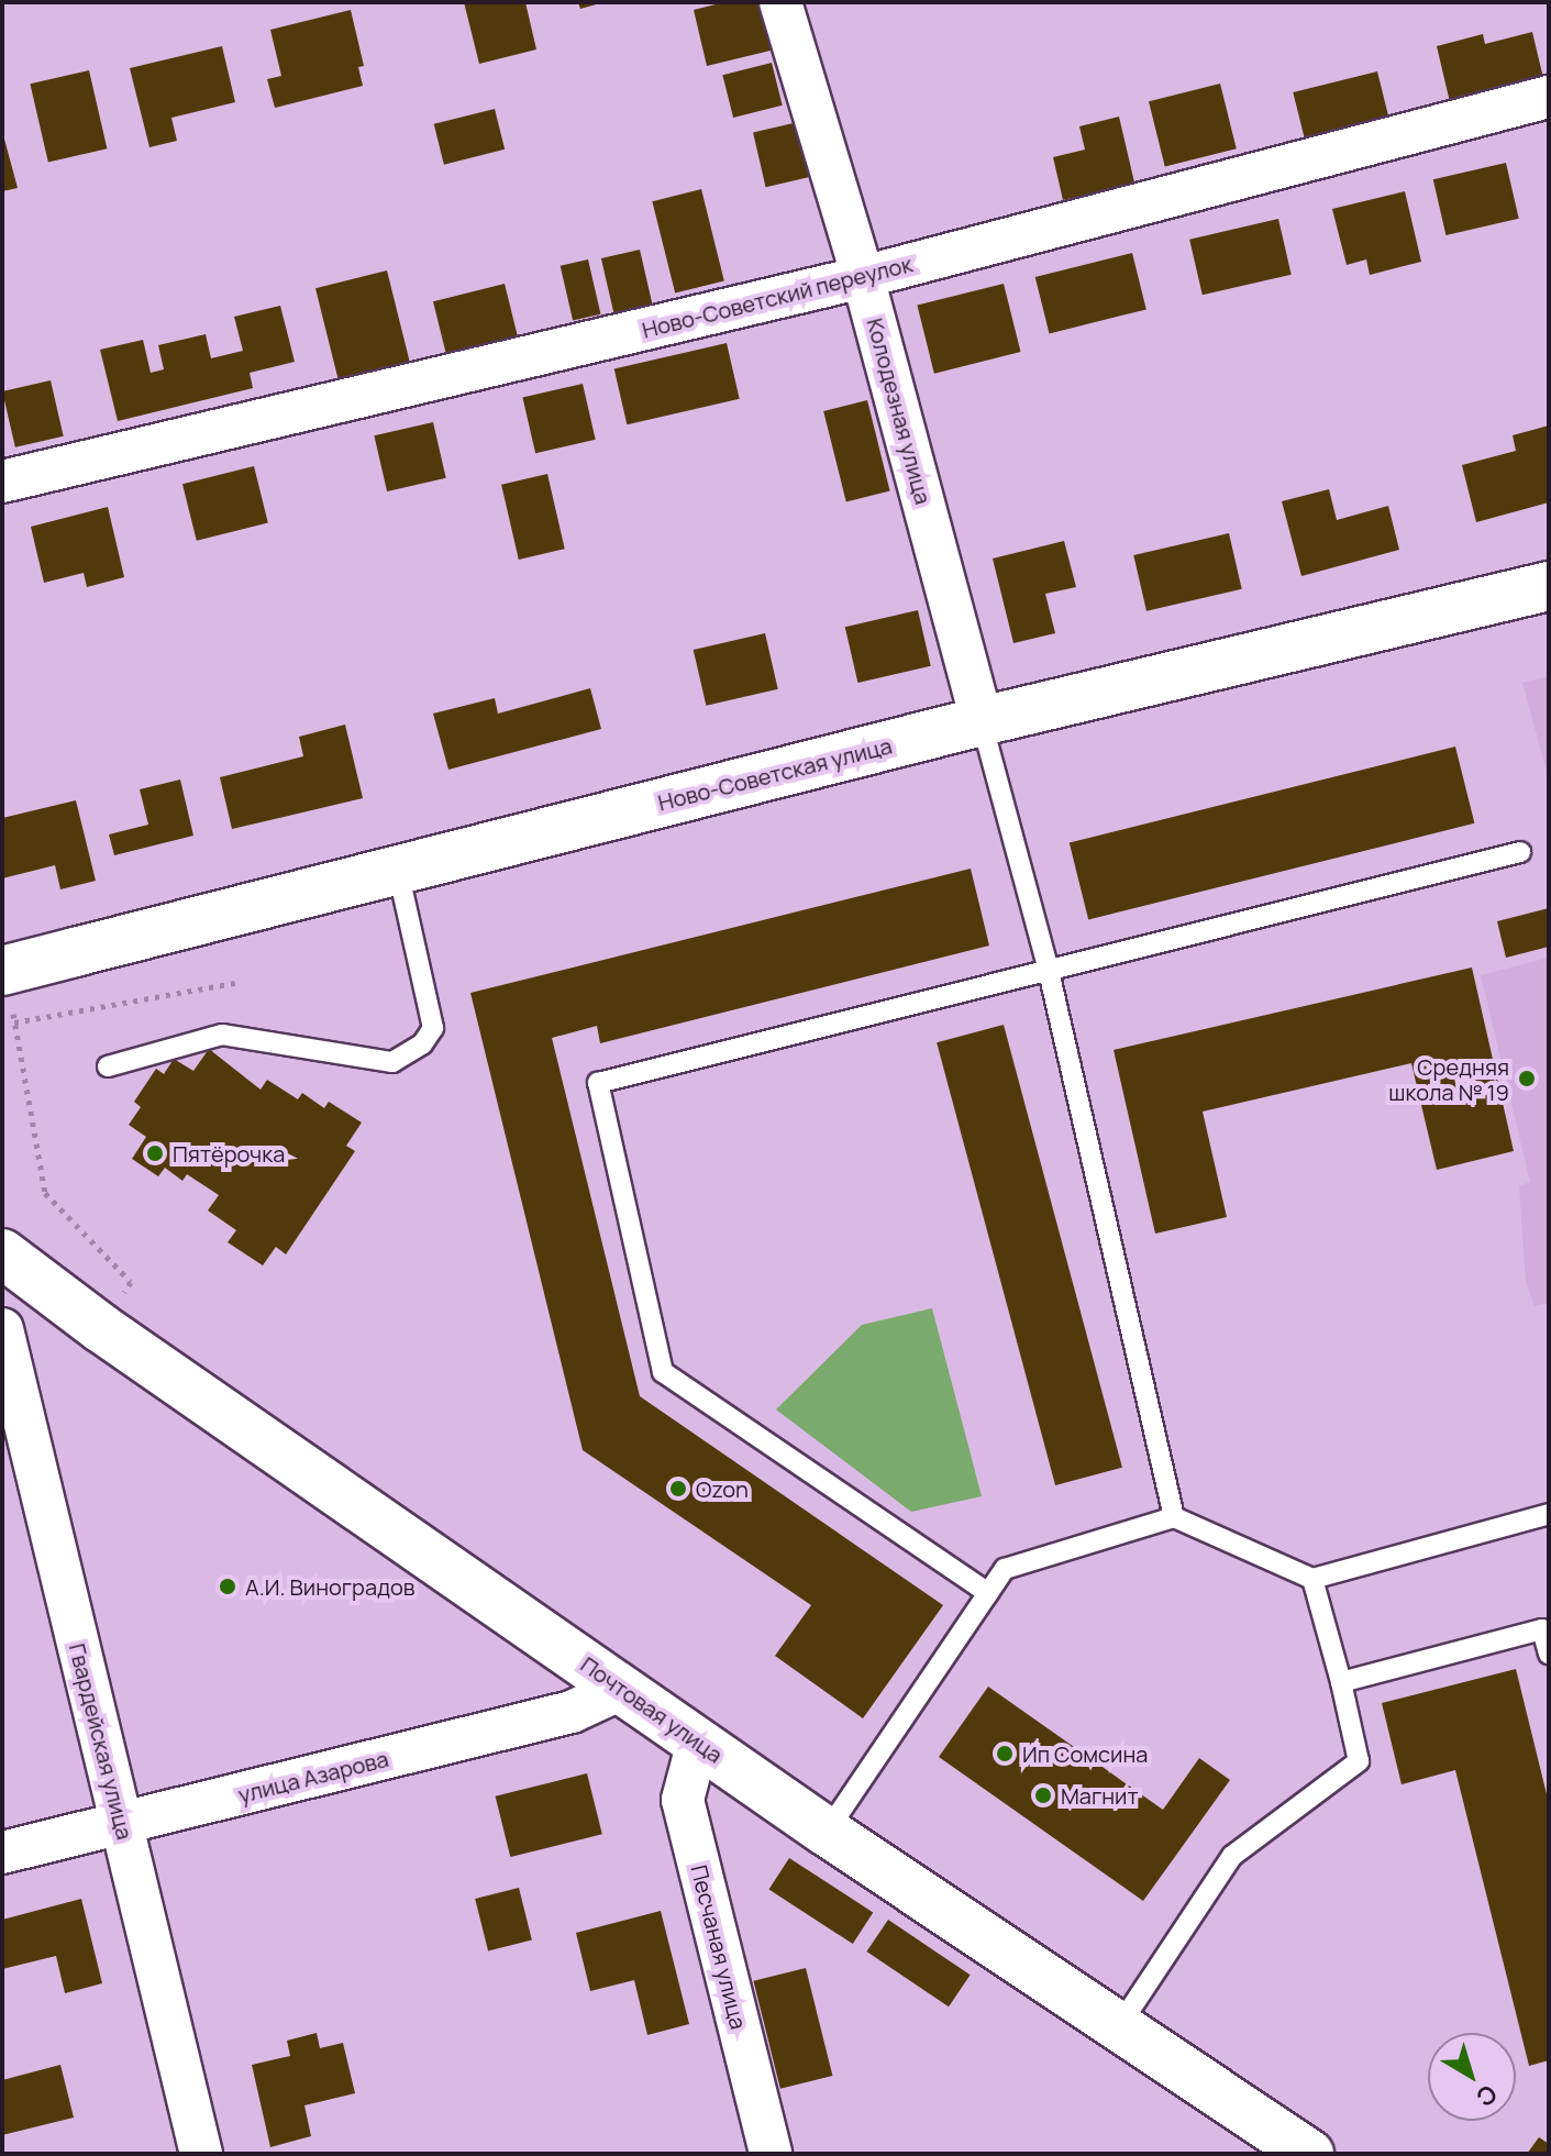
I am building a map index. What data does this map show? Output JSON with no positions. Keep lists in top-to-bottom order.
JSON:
{
  "streets": {
    "main road": ["Ново-Советская улица", "Почтовая улица"],
    "street": [
      "Ново-Советский переулок",
      "Колодезная улица",
      "Гвардейская улица",
      "улица Азарова",
      "Песчаная улица"
    ]
  },
  "crossings": [
    ["Ново-Советский переулок", "Колодезная улица"],
    ["Колодезная улица", "Ново-Советская улица"],
    ["Почтовая улица", "улица Азарова"],
    ["Почтовая улица", "Песчаная улица"],
    ["Гвардейская улица", "улица Азарова"]
  ],
  "places": [
    "Средняя школа № 19",
    "Пятёрочка",
    "Ozon",
    "А.И. Виноградов",
    "Ип Сомсина",
    "Магнит"
  ],
  "north": "bottom right"
}
